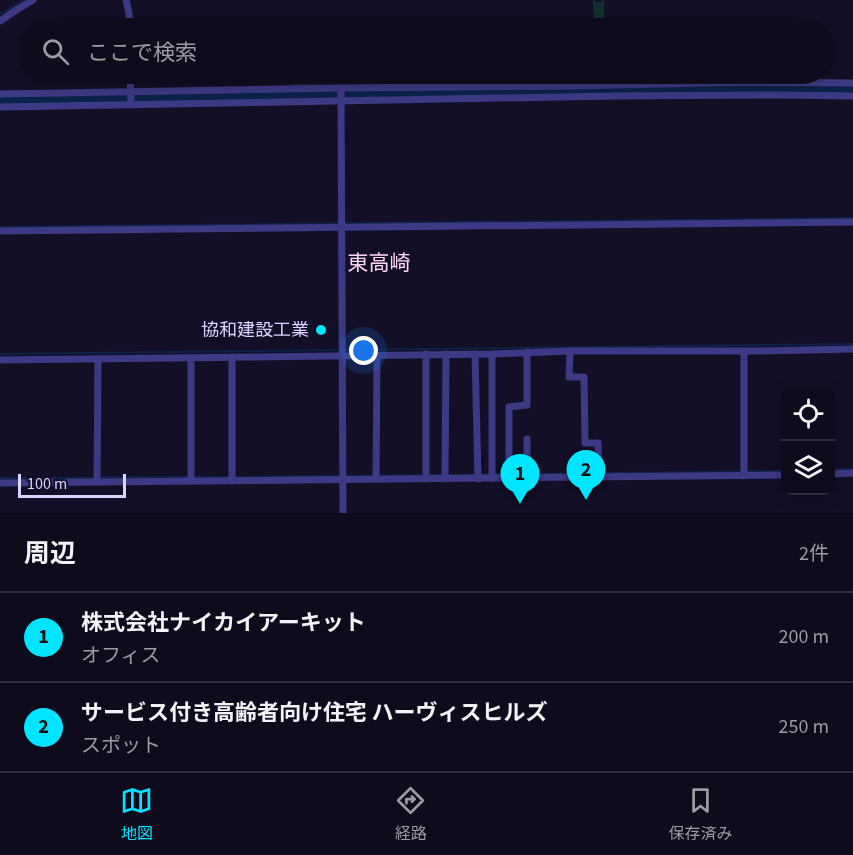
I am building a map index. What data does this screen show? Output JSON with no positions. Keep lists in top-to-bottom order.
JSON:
{
  "districts": ["東高崎"],
  "places": ["協和建設工業"],
  "scale_bar": "100 m",
  "page": {
    "search": "ここで検索",
    "pins": ["2", "1"],
    "scale": "100 m",
    "heading": ["周辺", "2件"],
    "list": [
      {
        "mark": "1",
        "name": "株式会社ナイカイアーキット",
        "note": "オフィス",
        "value": "200 m"
      },
      {
        "mark": "2",
        "name": "サービス付き高齢者向け住宅 ハーヴィスヒルズ",
        "note": "スポット",
        "value": "250 m"
      }
    ],
    "nav": ["地図", "経路", "保存済み"]
  }
}
